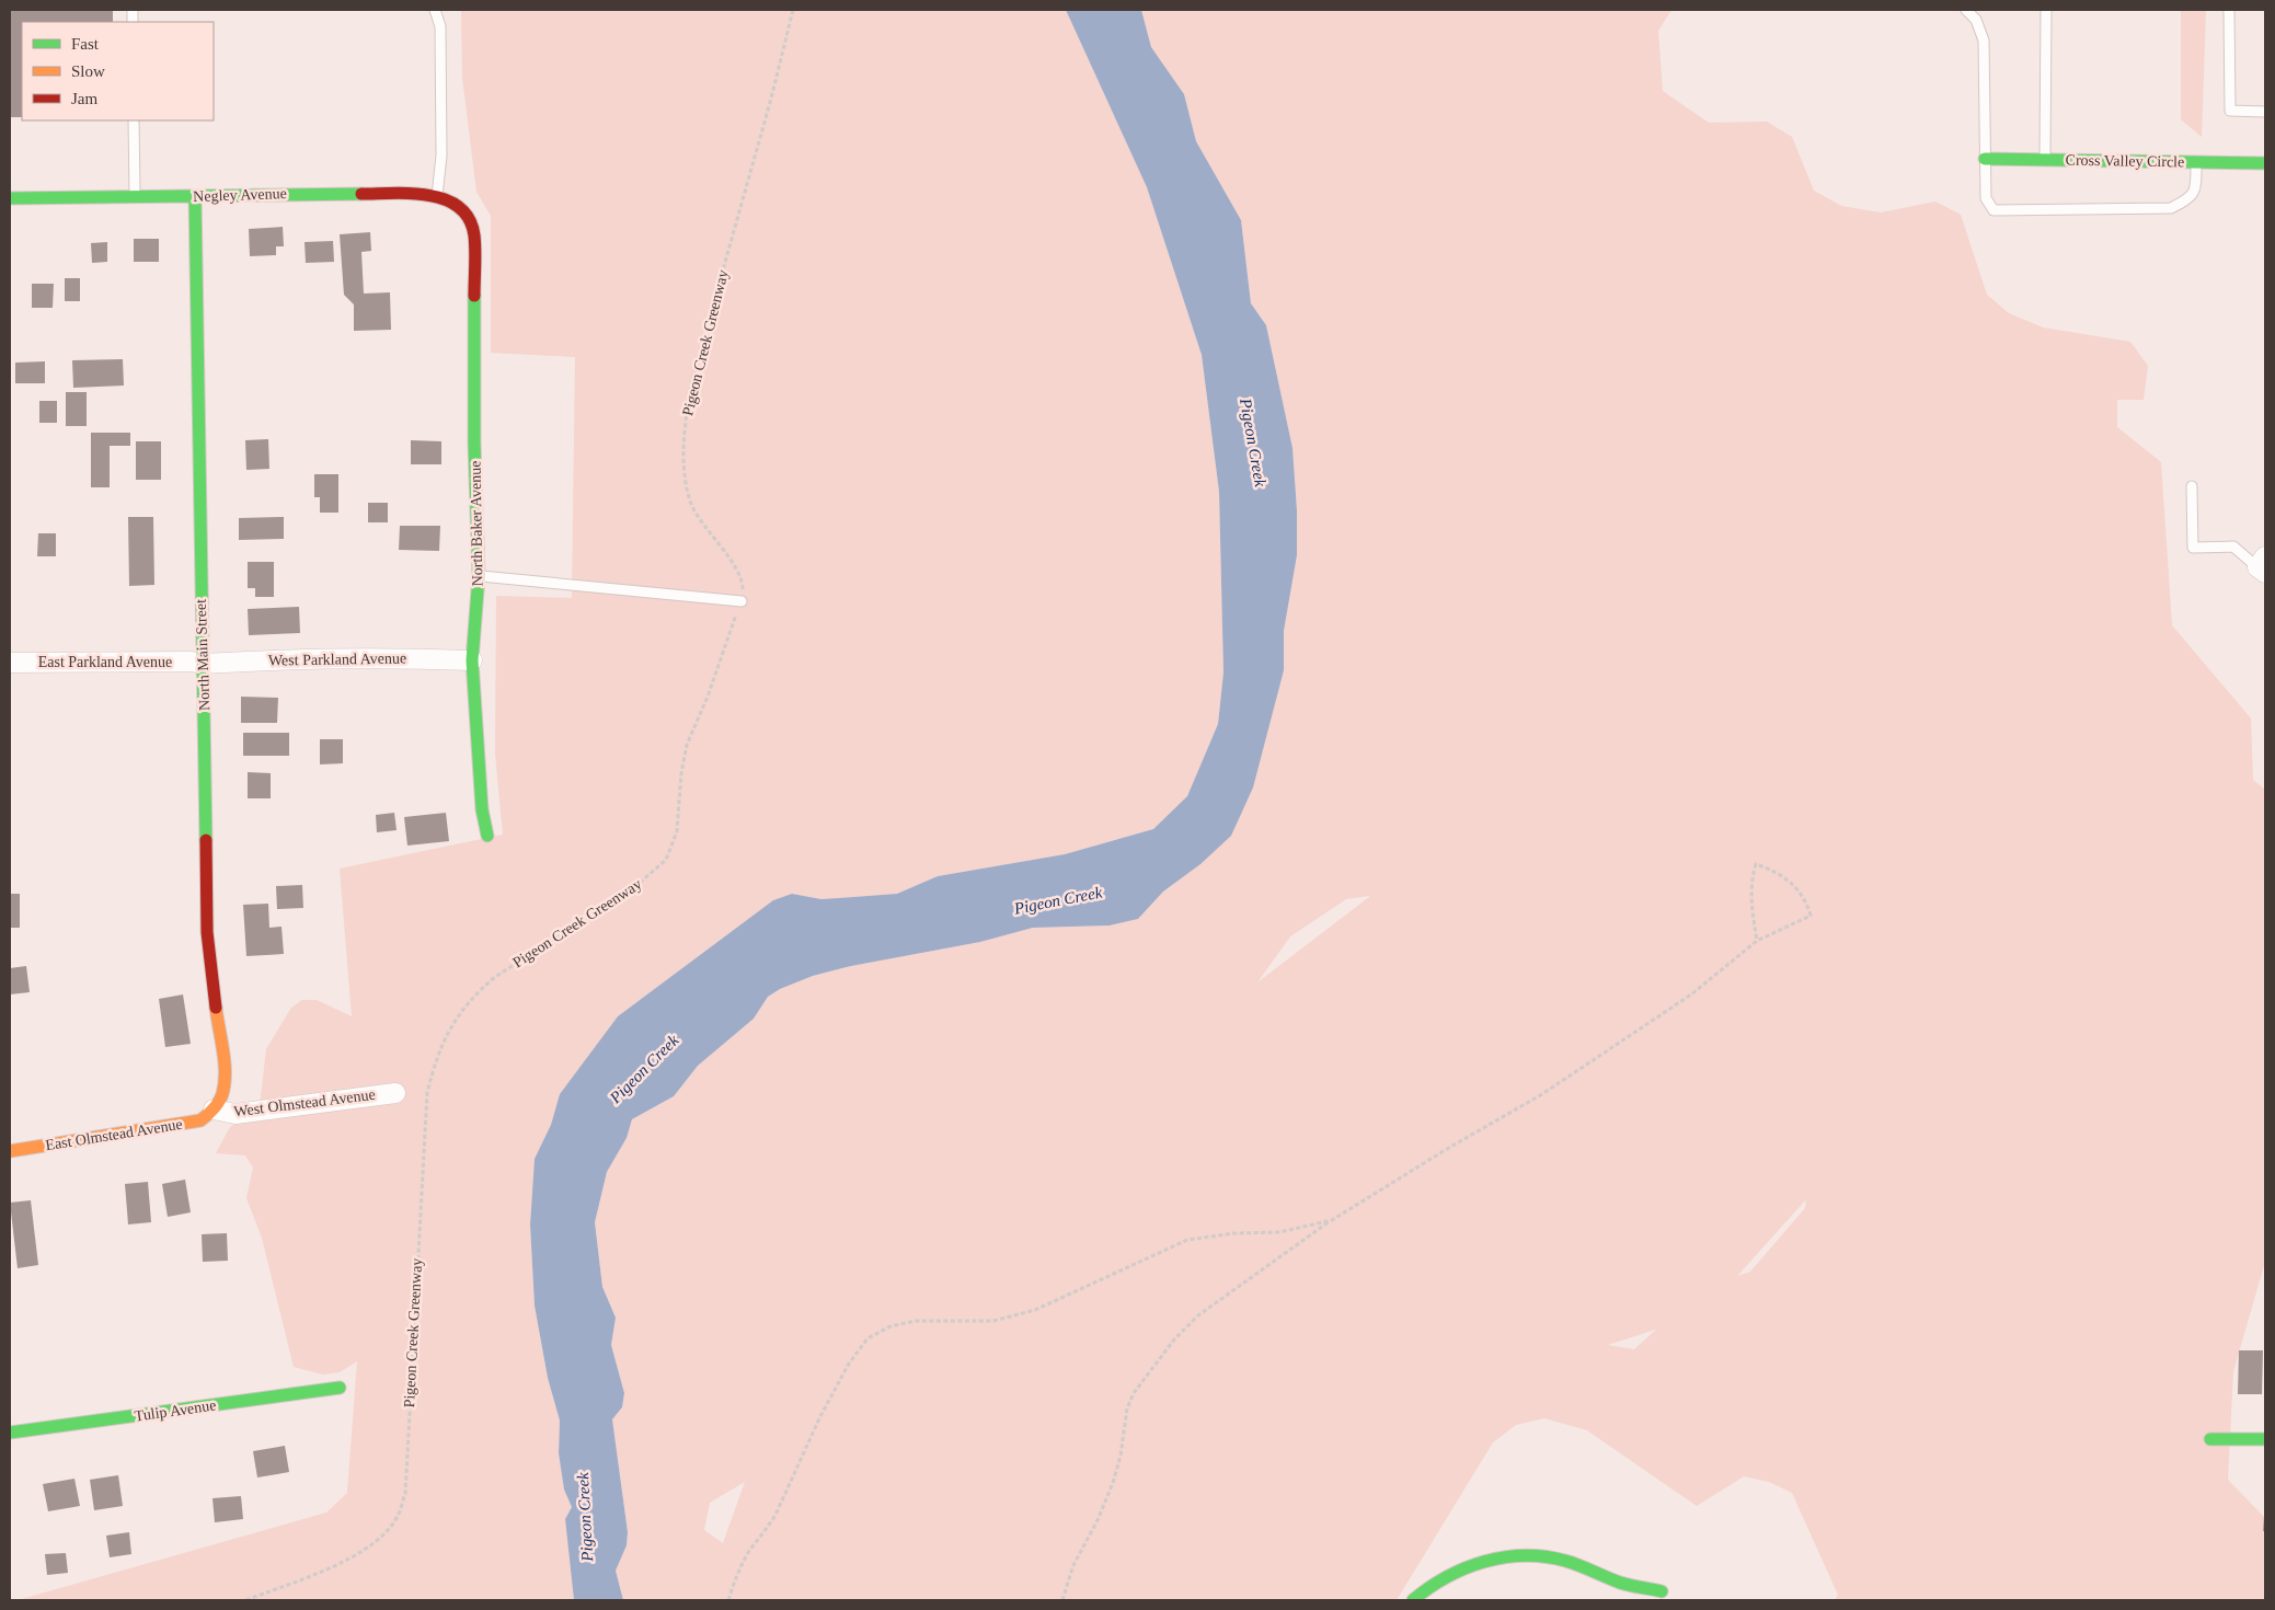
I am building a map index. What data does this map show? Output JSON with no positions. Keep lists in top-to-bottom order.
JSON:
{
  "streets": {
    "street": [
      "Cross Valley Circle",
      "Negley Avenue",
      "North Baker Avenue",
      "North Main Street",
      "West Parkland Avenue",
      "East Parkland Avenue",
      "West Olmstead Avenue",
      "East Olmstead Avenue",
      "Tulip Avenue"
    ],
    "path": ["Pigeon Creek Greenway"]
  },
  "crossings": [
    ["Negley Avenue", "North Baker Avenue"],
    ["Negley Avenue", "North Main Street"],
    ["North Baker Avenue", "West Parkland Avenue"],
    ["North Main Street", "West Parkland Avenue"],
    ["North Main Street", "East Parkland Avenue"],
    ["North Main Street", "West Olmstead Avenue"],
    ["North Main Street", "East Olmstead Avenue"],
    ["West Parkland Avenue", "East Parkland Avenue"],
    ["West Olmstead Avenue", "East Olmstead Avenue"]
  ],
  "water": ["Pigeon Creek"],
  "legend": ["Fast", "Slow", "Jam"]
}
